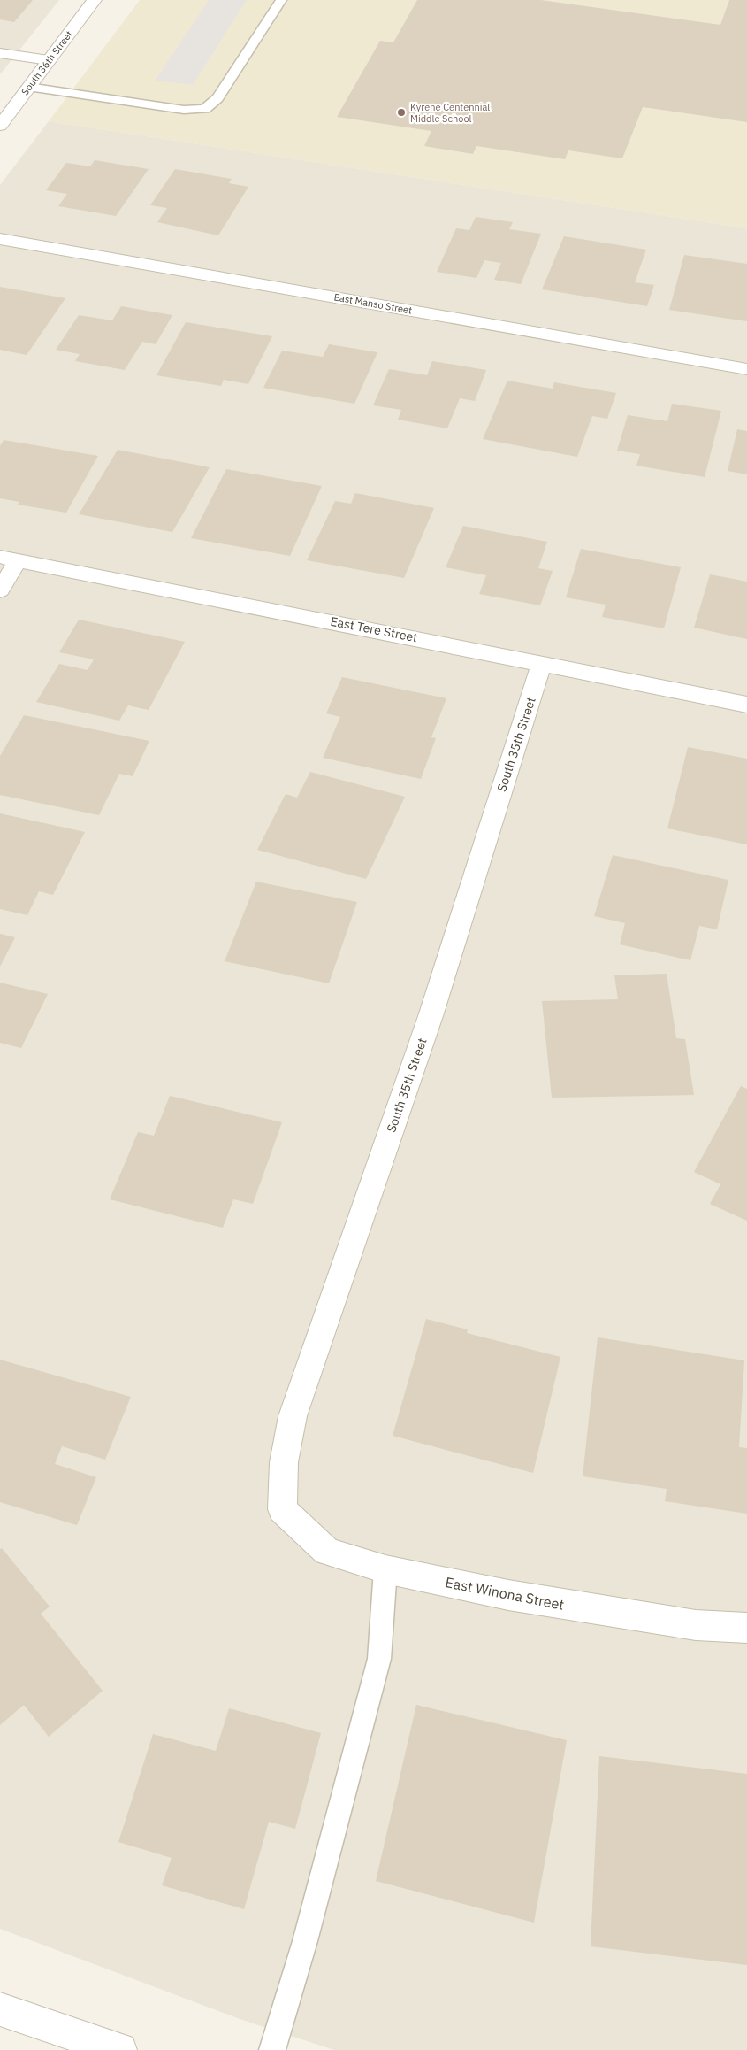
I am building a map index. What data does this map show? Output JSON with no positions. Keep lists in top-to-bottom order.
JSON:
{
  "streets": {
    "street": [
      "South 36th Street",
      "East Manso Street",
      "East Tere Street",
      "South 35th Street",
      "East Winona Street"
    ]
  },
  "crossings": [
    ["East Tere Street", "South 35th Street"],
    ["South 35th Street", "East Winona Street"]
  ],
  "places": ["Kyrene Centennial Middle School"]
}
